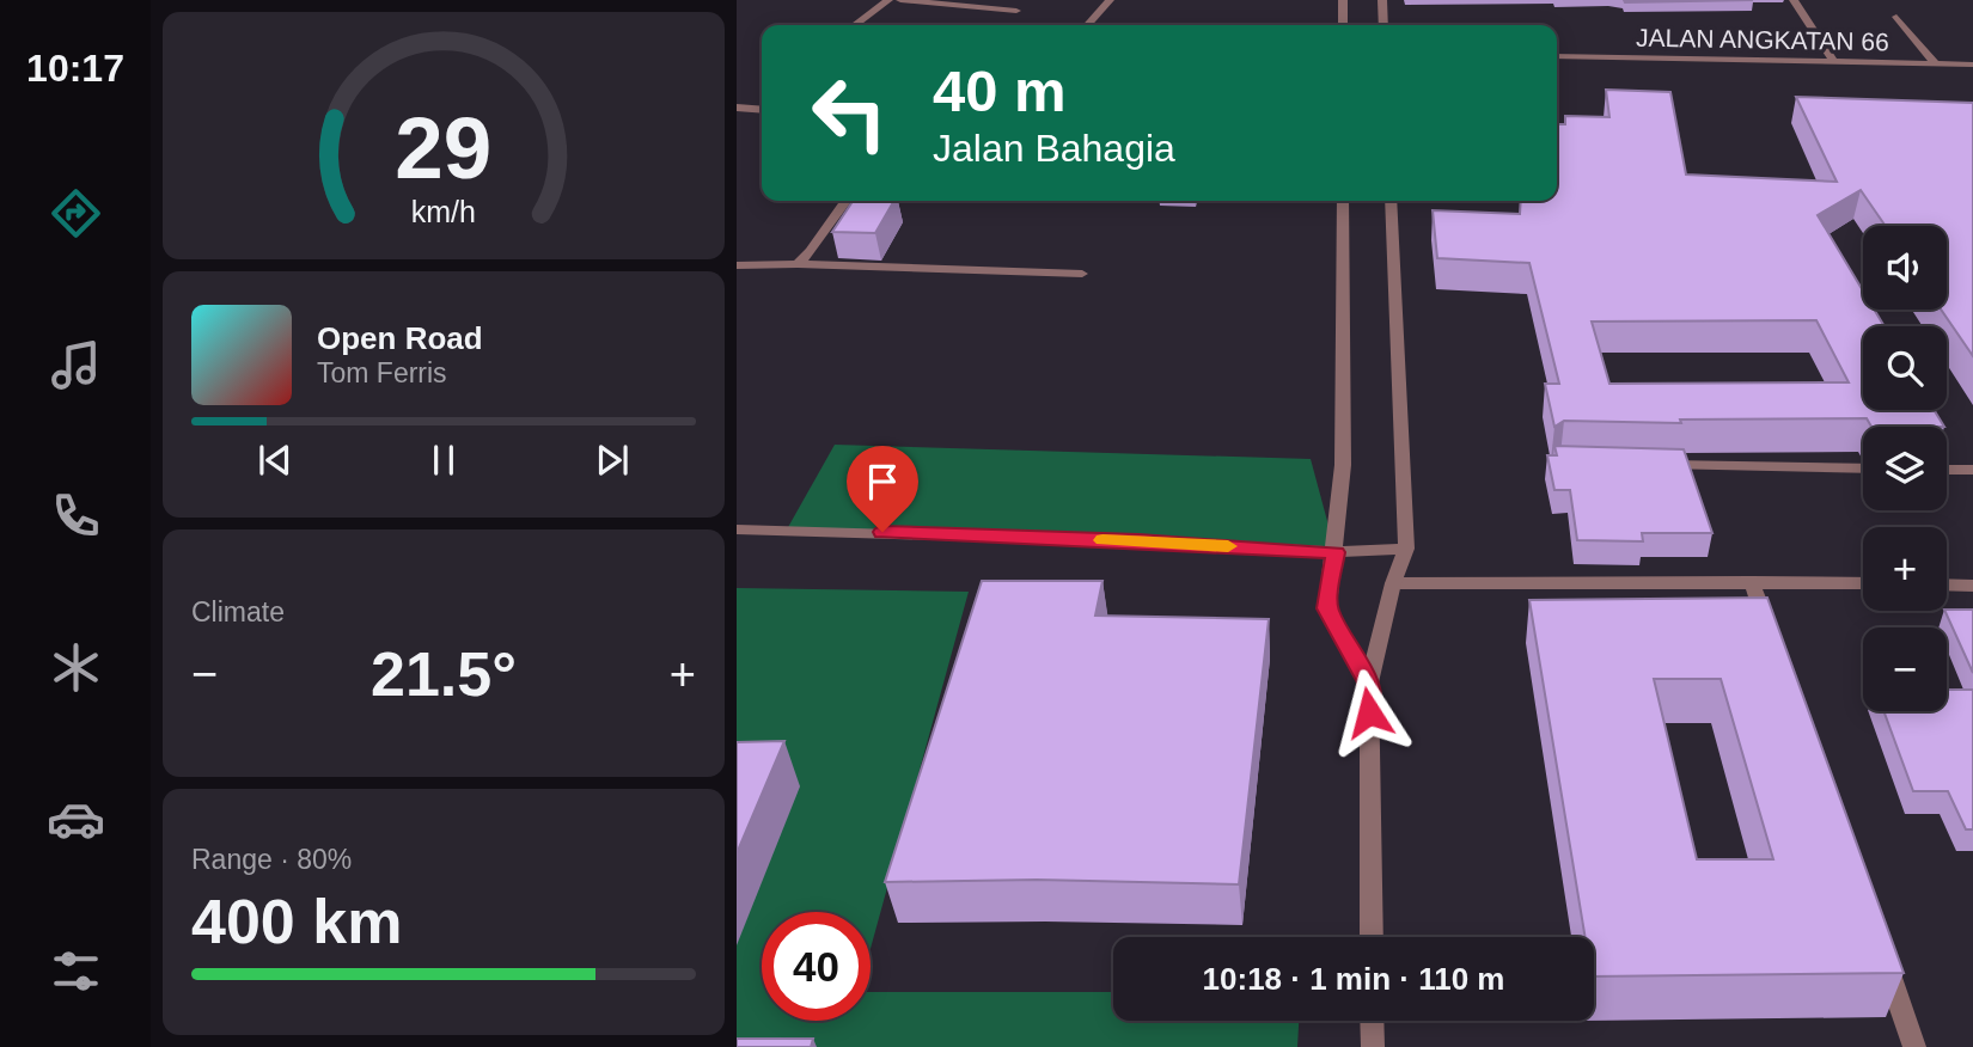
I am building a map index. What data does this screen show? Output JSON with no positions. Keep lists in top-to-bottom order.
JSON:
{
  "streets": {
    "street": ["JALAN ANGKATAN 66"]
  },
  "page": {
    "tabs": "10:17",
    "turn": ["40 m", "Jalan Bahagia"],
    "map_buttons": ["+", "−"],
    "song": ["Open Road", "Tom Ferris"],
    "tile": [
      "Climate",
      ["Range · 80%", "400 km"]
    ],
    "heat": ["−", "21.5°", "+"],
    "limit": "40",
    "trip": "10:18 · 1 min · 110 m",
    "gauge": ["29", "km/h"]
  }
}
